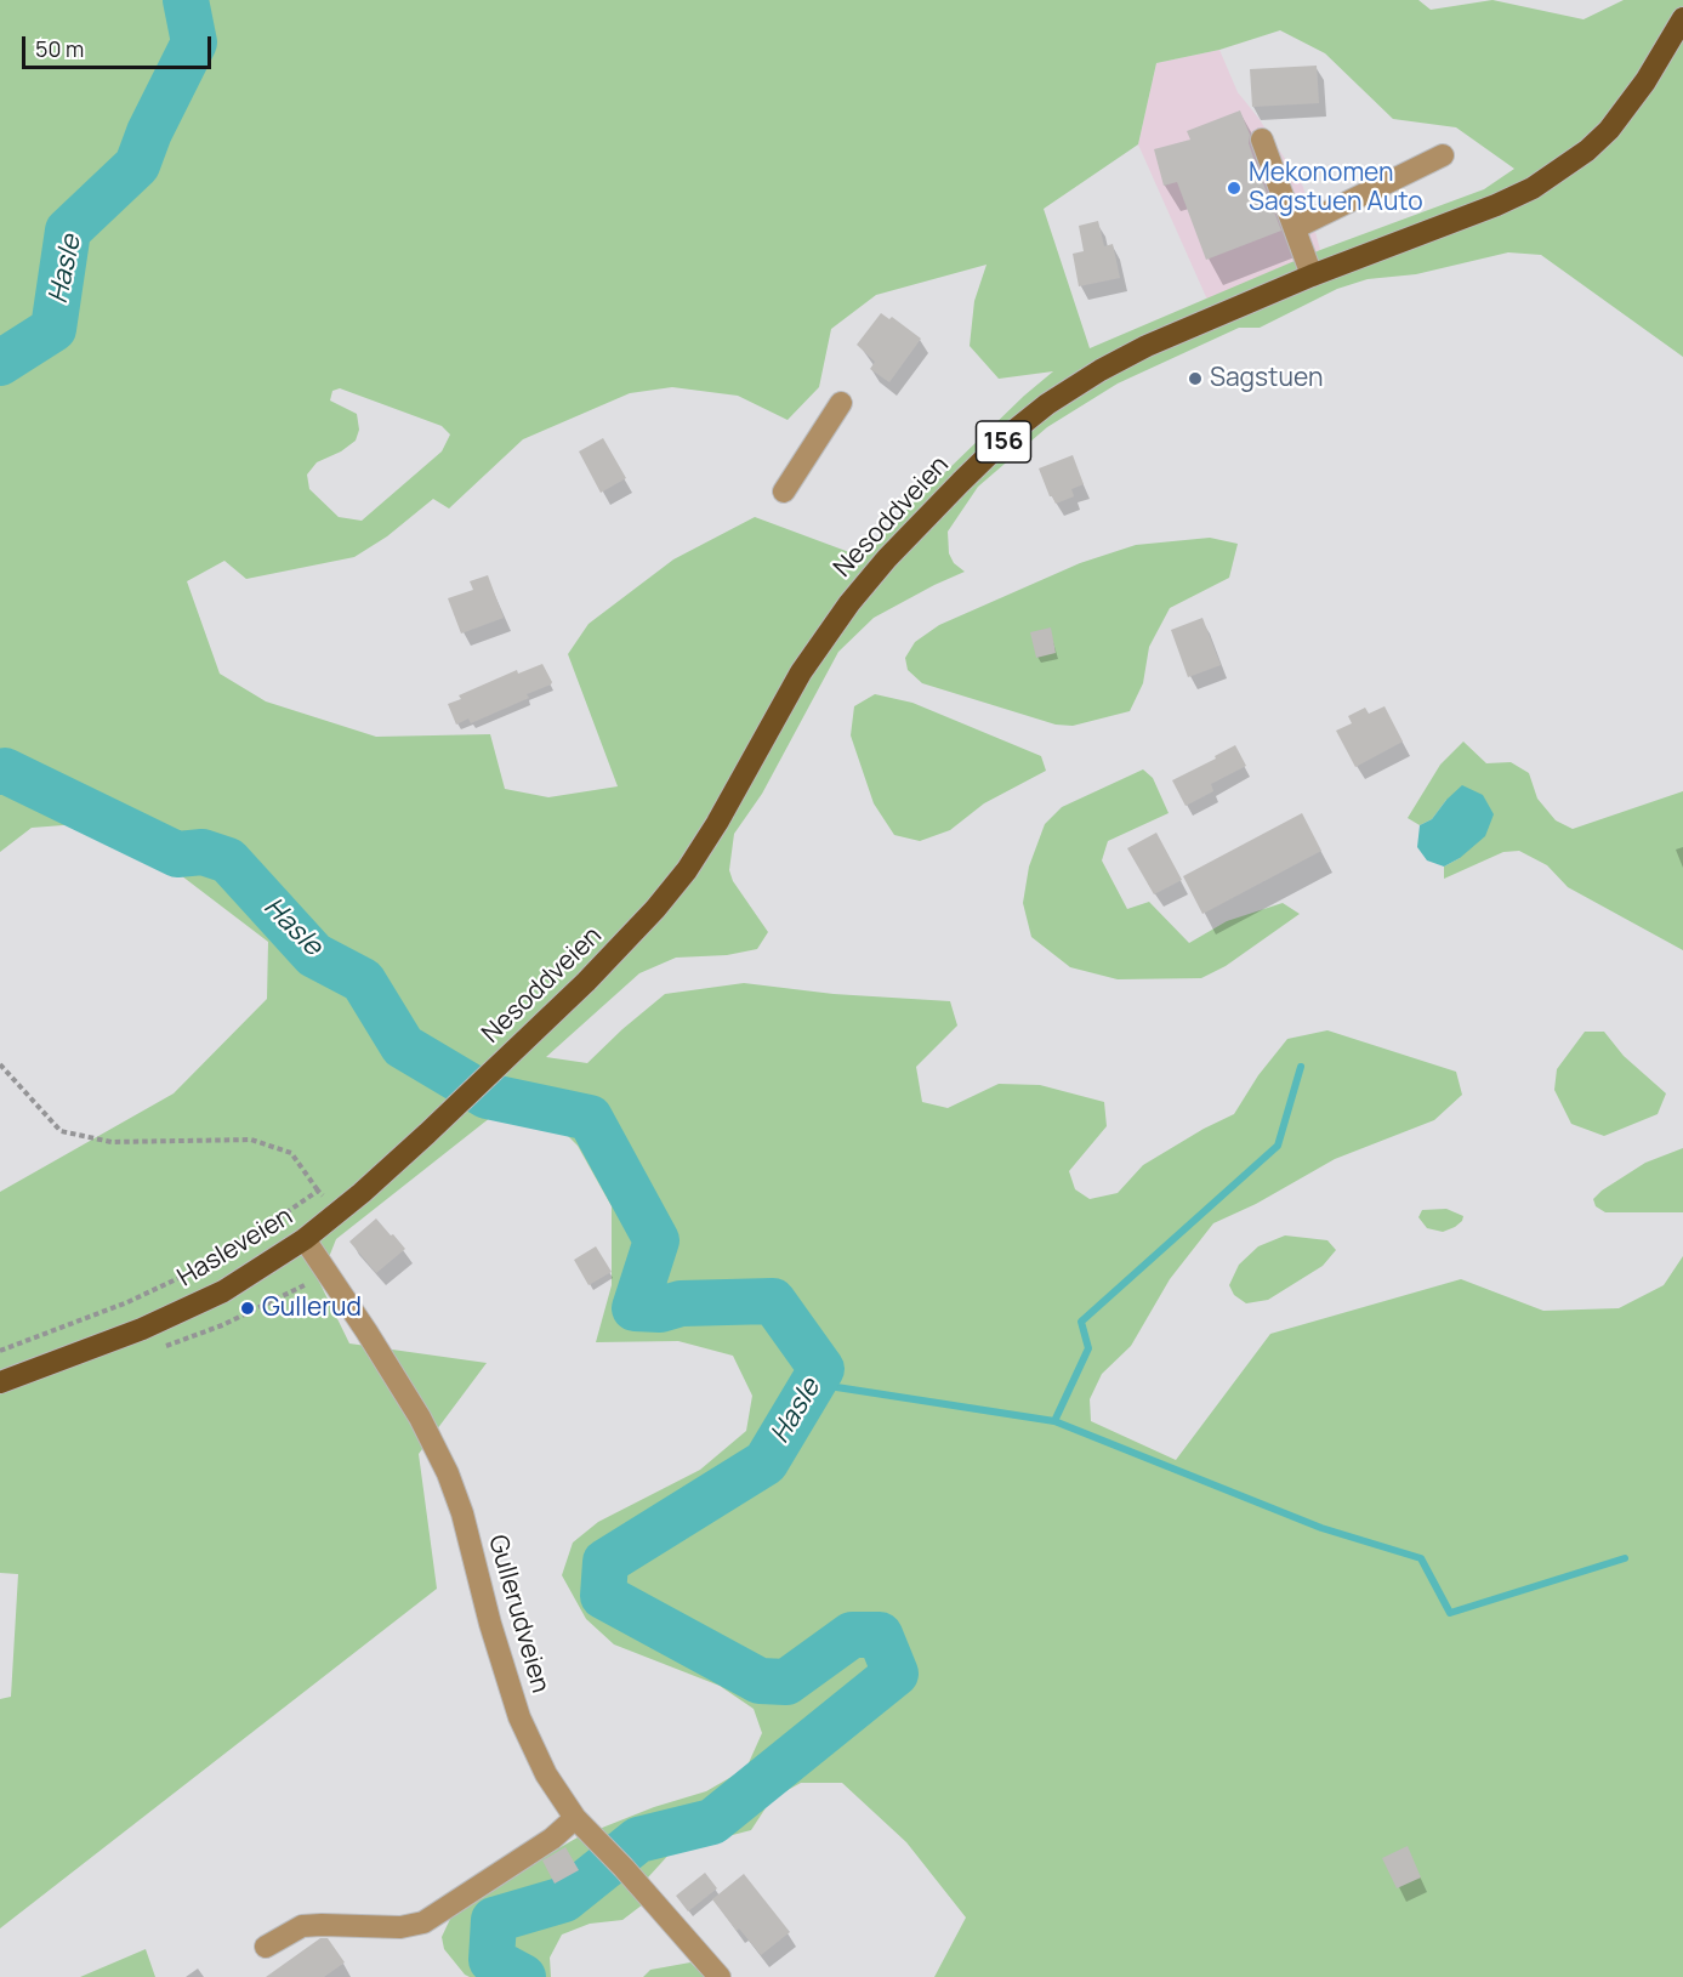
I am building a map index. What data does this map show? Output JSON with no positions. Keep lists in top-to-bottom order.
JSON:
{
  "streets": {
    "main road": ["156", "Nesoddveien", "Hasleveien"],
    "street": ["Gullerudveien"]
  },
  "crossings": [
    ["Nesoddveien", "Hasleveien"],
    ["Hasleveien", "Gullerudveien"]
  ],
  "water": ["Hasle"],
  "places": ["Mekonomen Sagstuen Auto", "Sagstuen", "Gullerud"],
  "scale_bar": "50 m"
}
